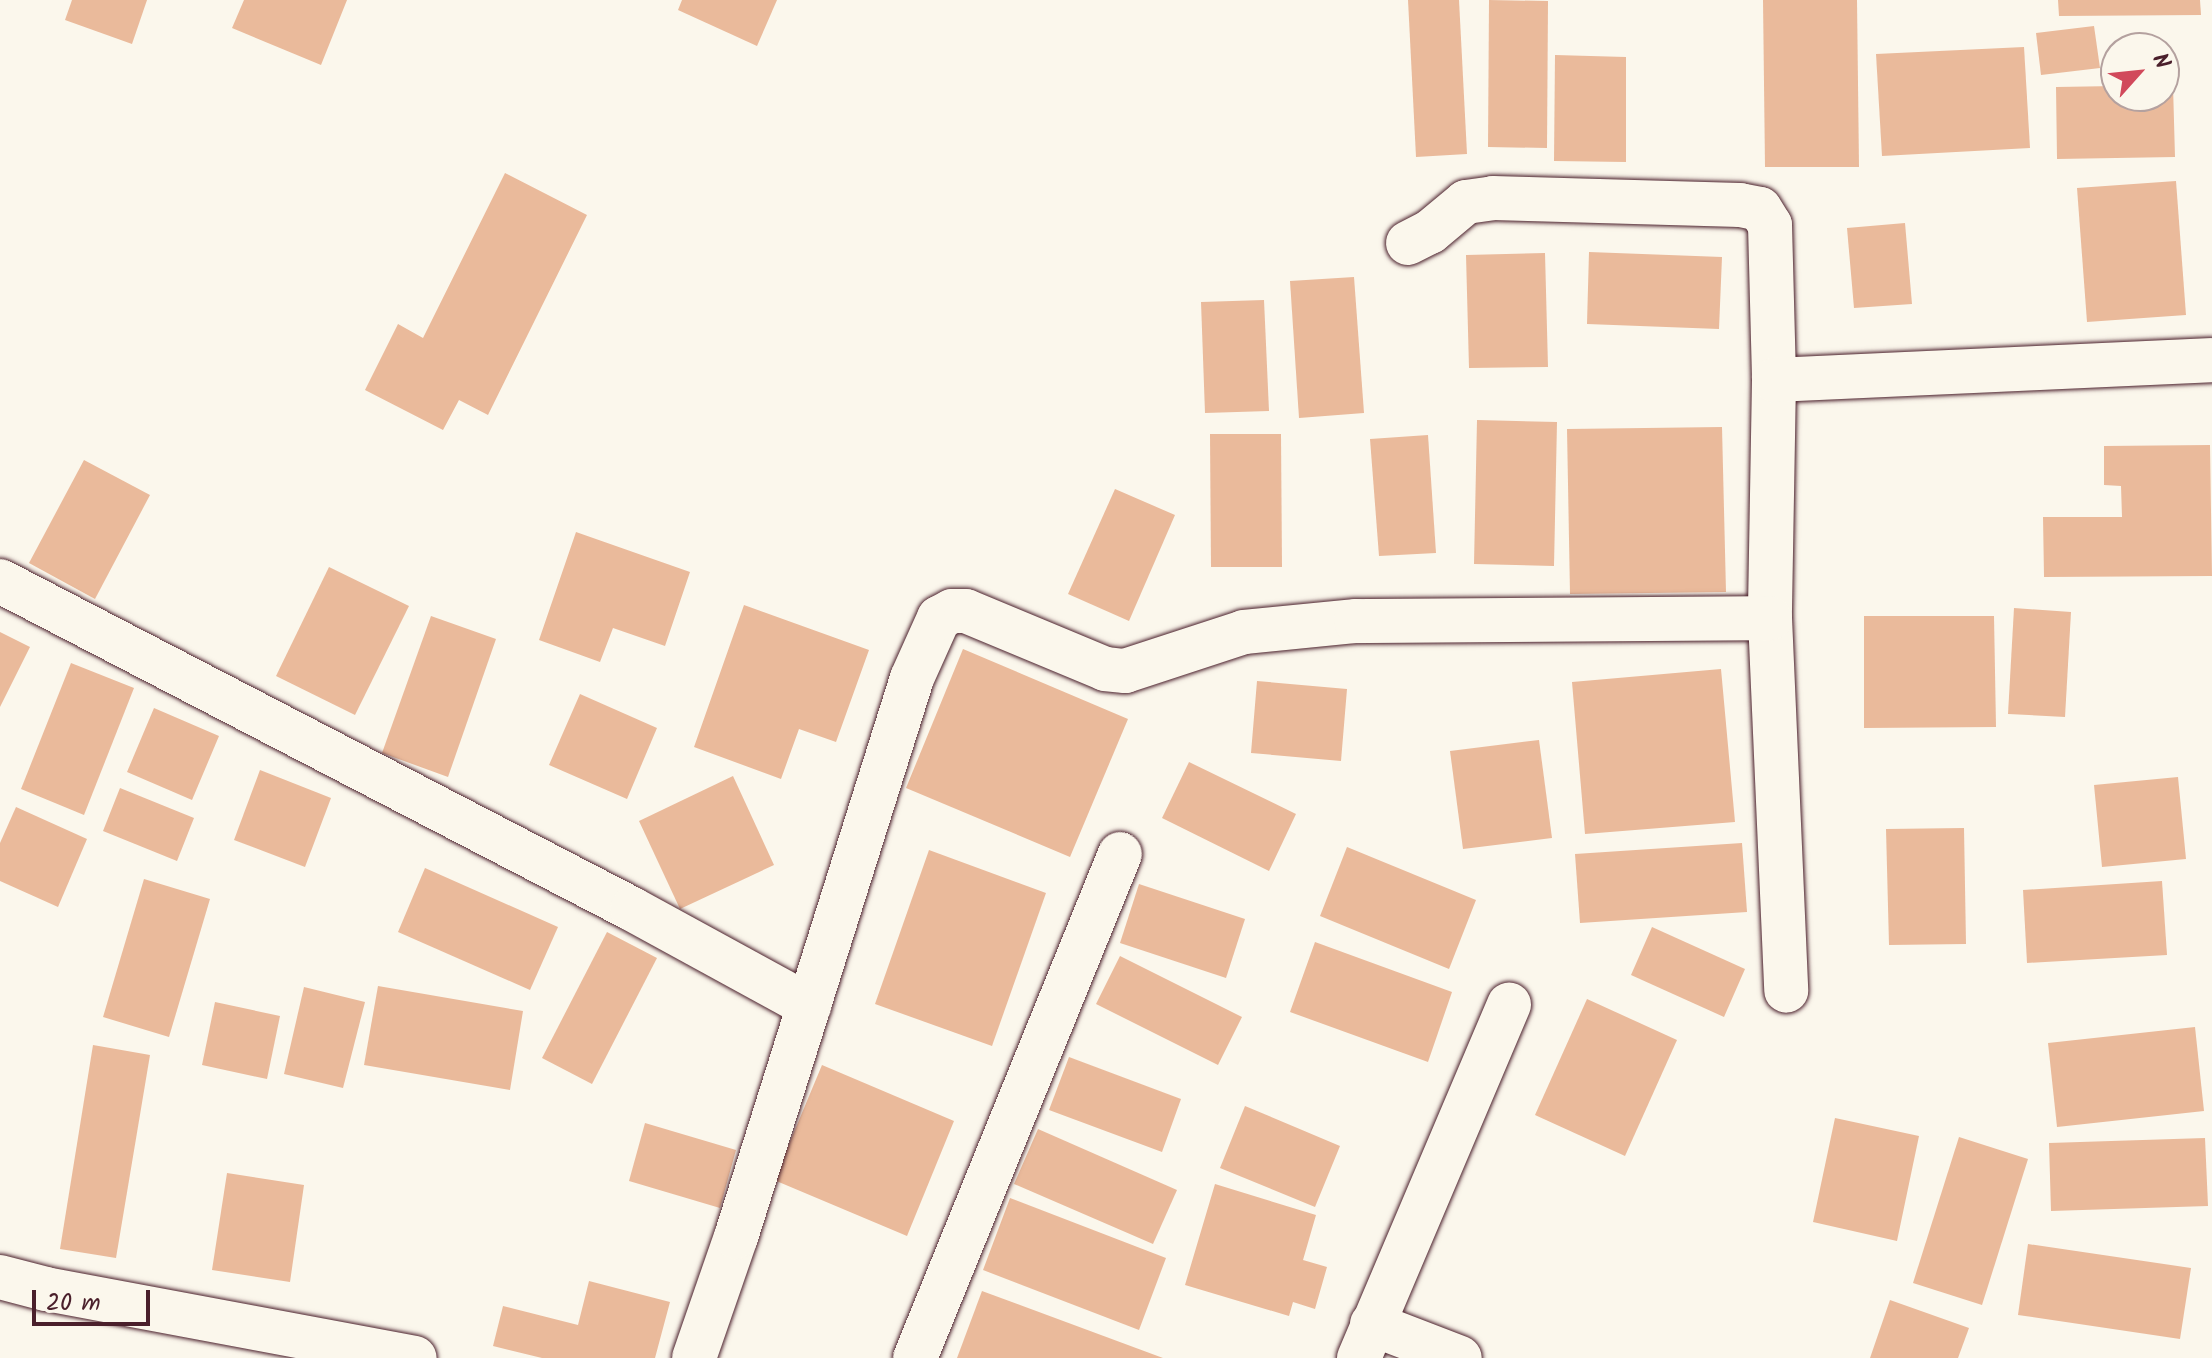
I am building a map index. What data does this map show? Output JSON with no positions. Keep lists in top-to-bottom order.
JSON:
{
  "scale_bar": "20 m",
  "north": "top right"
}
